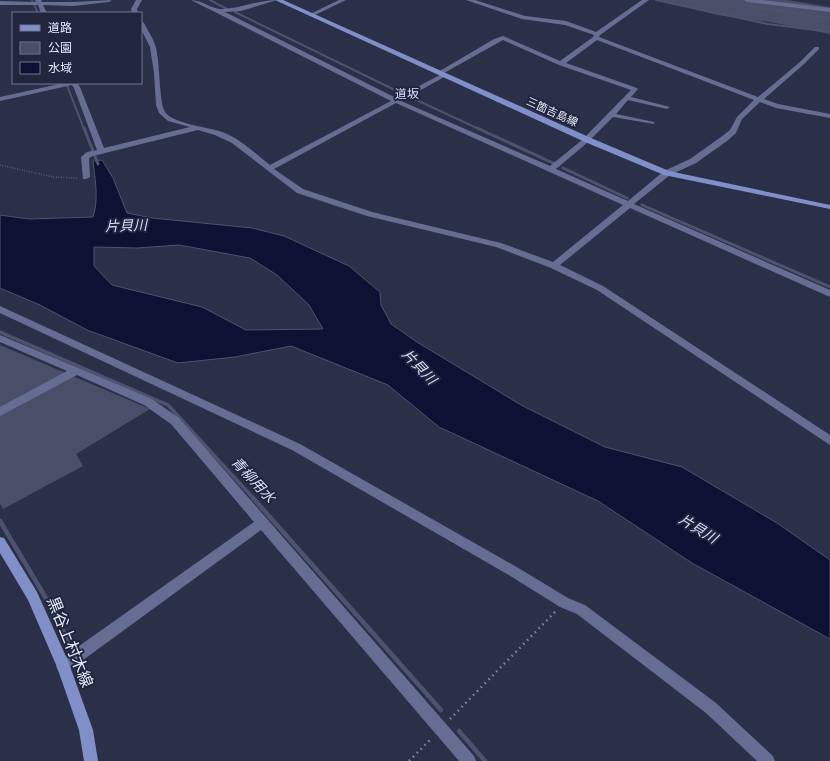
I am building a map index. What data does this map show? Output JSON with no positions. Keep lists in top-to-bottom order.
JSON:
{
  "streets": {
    "main road": ["三箇吉島線", "黒谷上村木線"]
  },
  "districts": ["道坂"],
  "water": ["片貝川", "青柳用水"],
  "legend": ["道路", "公園", "水域"]
}
